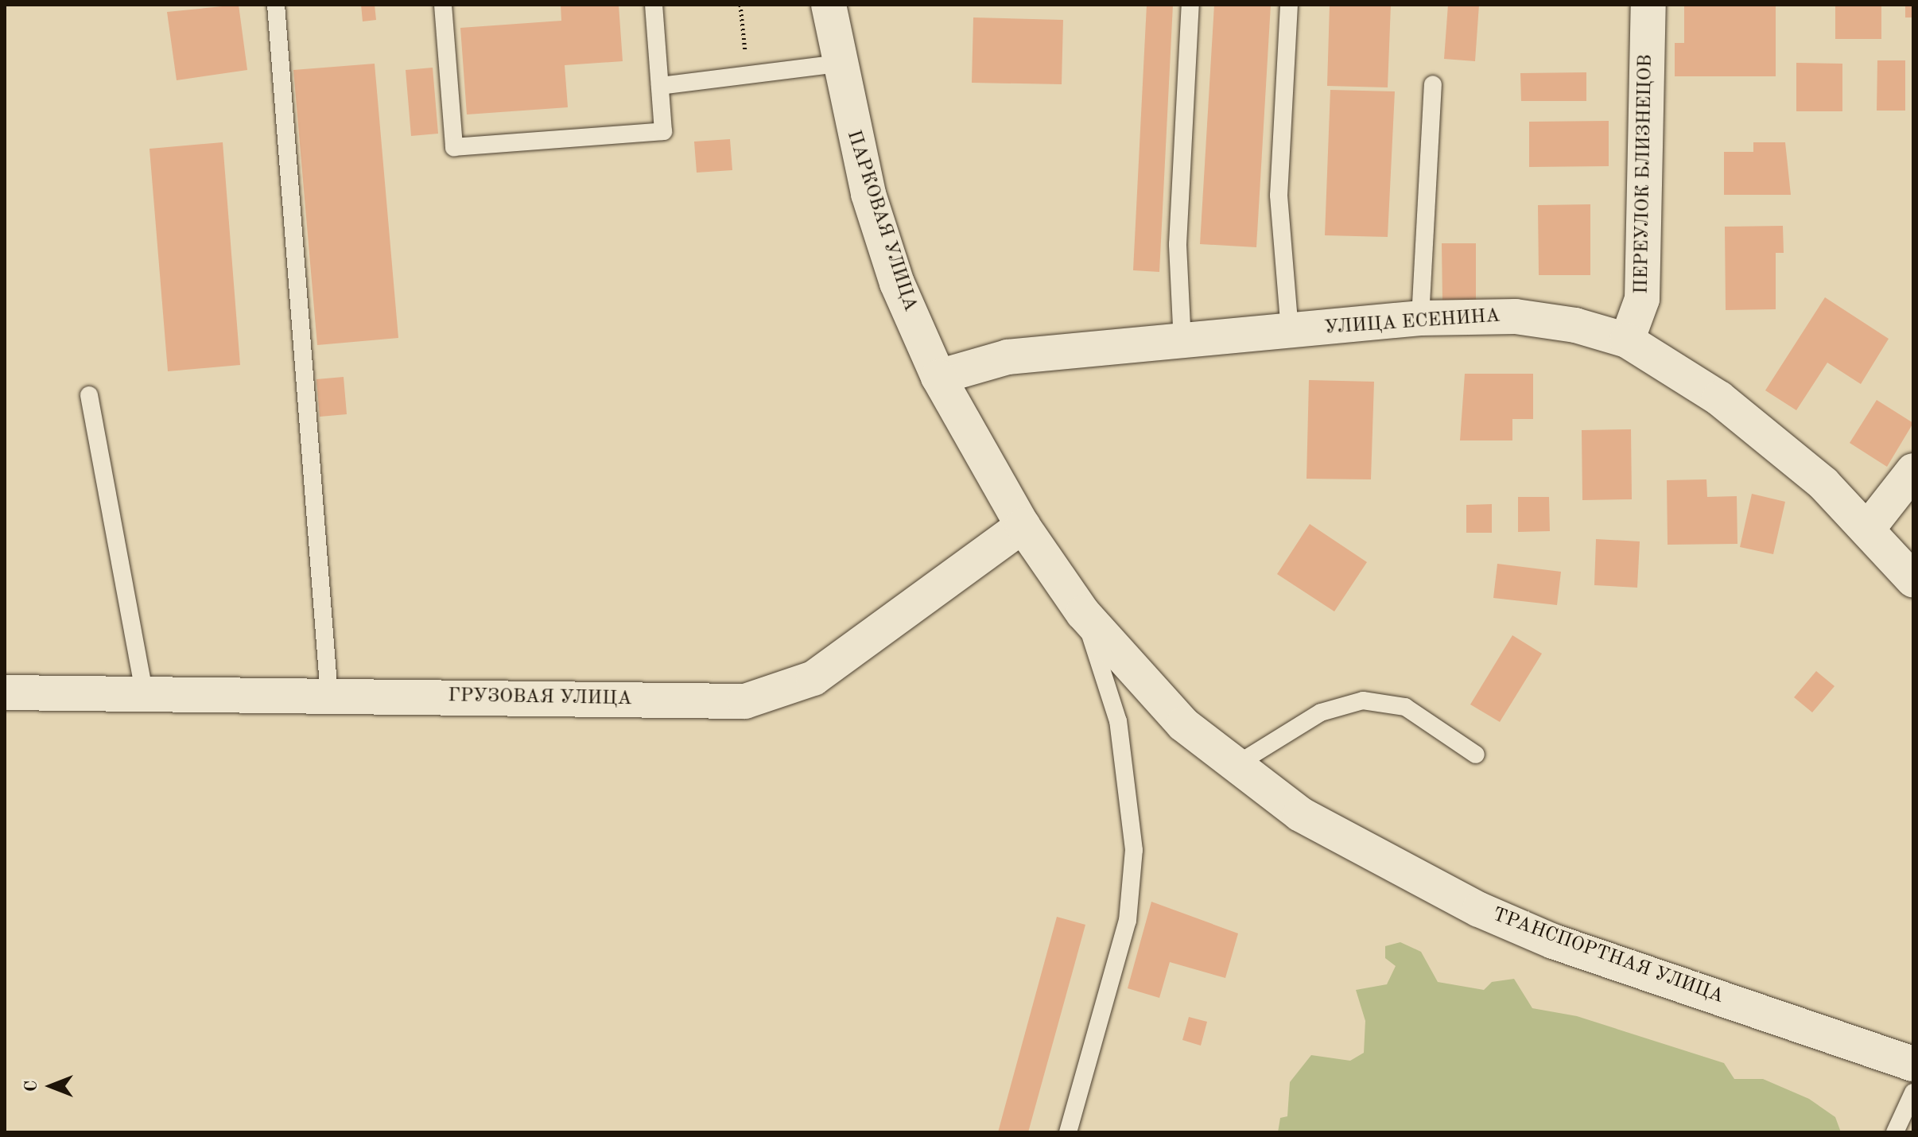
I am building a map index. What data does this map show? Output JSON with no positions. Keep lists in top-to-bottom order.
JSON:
{
  "streets": {
    "street": [
      "ПЕРЕУЛОК БЛИЗНЕЦОВ",
      "ПАРКОВАЯ УЛИЦА",
      "УЛИЦА ЕСЕНИНА",
      "ГРУЗОВАЯ УЛИЦА",
      "ТРАНСПОРТНАЯ УЛИЦА"
    ]
  },
  "crossings": [
    ["ПЕРЕУЛОК БЛИЗНЕЦОВ", "УЛИЦА ЕСЕНИНА"],
    ["ПАРКОВАЯ УЛИЦА", "УЛИЦА ЕСЕНИНА"],
    ["ПАРКОВАЯ УЛИЦА", "ГРУЗОВАЯ УЛИЦА"],
    ["ПАРКОВАЯ УЛИЦА", "ТРАНСПОРТНАЯ УЛИЦА"],
    ["ГРУЗОВАЯ УЛИЦА", "ТРАНСПОРТНАЯ УЛИЦА"]
  ],
  "north": "left"
}
